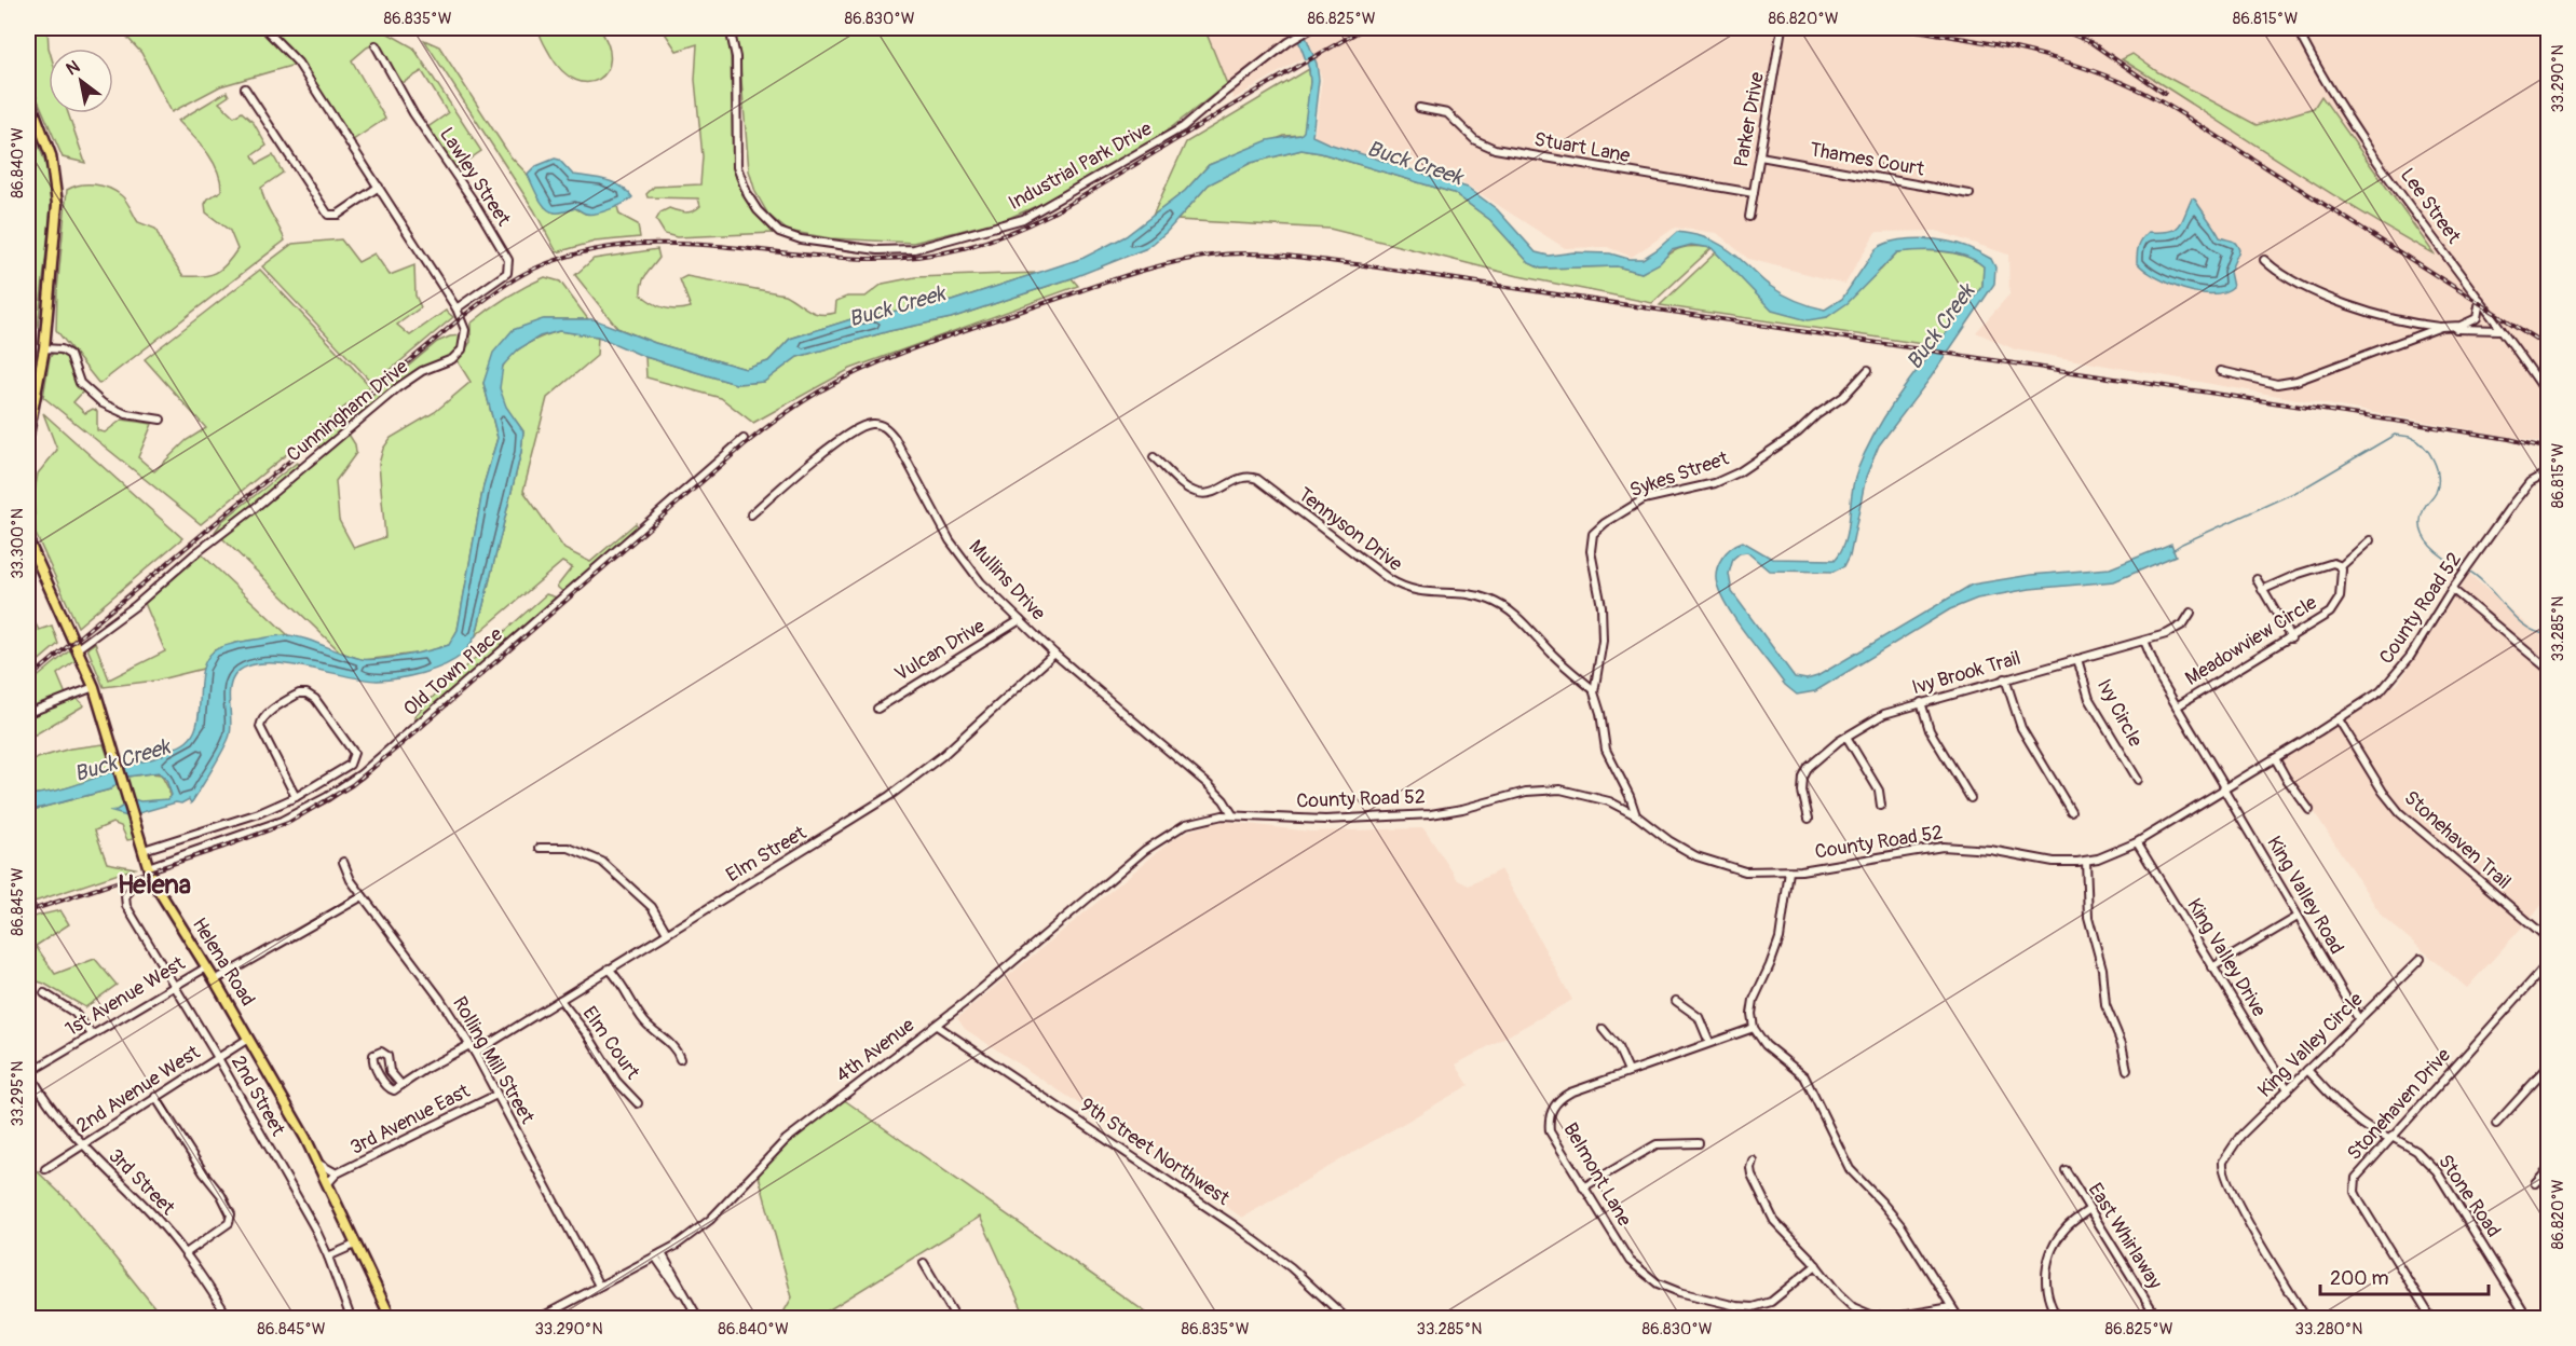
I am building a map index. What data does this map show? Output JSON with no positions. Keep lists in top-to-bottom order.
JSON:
{
  "streets": {
    "main road": ["Helena Road"],
    "street": [
      "Parker Drive",
      "Stuart Lane",
      "Thames Court",
      "Industrial Park Drive",
      "Lawley Street",
      "Lee Street",
      "Cunningham Drive",
      "Sykes Street",
      "Tennyson Drive",
      "Mullins Drive",
      "County Road 52",
      "Meadowview Circle",
      "Vulcan Drive",
      "Old Town Place",
      "Ivy Brook Trail",
      "Ivy Circle",
      "Stonehaven Trail",
      "Elm Street",
      "King Valley Road",
      "King Valley Drive",
      "1st Avenue West",
      "Elm Court",
      "King Valley Circle",
      "4th Avenue",
      "Rolling Mill Street",
      "2nd Avenue West",
      "2nd Street",
      "Stonehaven Drive",
      "3rd Avenue East",
      "9th Street Northwest",
      "Belmont Lane",
      "3rd Street",
      "Stone Road",
      "East Whirlaway"
    ]
  },
  "crossings": [
    ["Parker Drive", "Stuart Lane"],
    ["Parker Drive", "Thames Court"],
    ["Lawley Street", "Cunningham Drive"],
    ["Cunningham Drive", "Helena Road"],
    ["Sykes Street", "Tennyson Drive"],
    ["Mullins Drive", "County Road 52"],
    ["Mullins Drive", "Vulcan Drive"],
    ["Mullins Drive", "Elm Street"],
    ["Mullins Drive", "4th Avenue"],
    ["County Road 52", "Stonehaven Trail"],
    ["County Road 52", "King Valley Road"],
    ["County Road 52", "King Valley Drive"],
    ["County Road 52", "4th Avenue"],
    ["Meadowview Circle", "King Valley Road"],
    ["Old Town Place", "Helena Road"],
    ["Ivy Brook Trail", "Ivy Circle"],
    ["Ivy Brook Trail", "King Valley Road"],
    ["Elm Street", "Elm Court"],
    ["Elm Street", "Rolling Mill Street"],
    ["King Valley Road", "King Valley Circle"],
    ["King Valley Drive", "King Valley Circle"],
    ["Helena Road", "1st Avenue West"],
    ["Helena Road", "2nd Avenue West"],
    ["Helena Road", "2nd Street"],
    ["Helena Road", "3rd Avenue East"],
    ["1st Avenue West", "2nd Street"],
    ["1st Avenue West", "3rd Street"],
    ["King Valley Circle", "Stone Road"],
    ["4th Avenue", "Rolling Mill Street"],
    ["4th Avenue", "9th Street Northwest"],
    ["Rolling Mill Street", "3rd Avenue East"],
    ["2nd Avenue West", "2nd Street"],
    ["2nd Avenue West", "3rd Street"],
    ["Stonehaven Drive", "Stone Road"]
  ],
  "districts": ["Helena"],
  "water": ["Buck Creek"],
  "scale_bar": "200 m",
  "north": "top left",
  "coordinates": [
    "86.835°W",
    "86.830°W",
    "86.825°W",
    "86.820°W",
    "86.815°W",
    "33.290°N",
    "86.840°W",
    "33.300°N",
    "33.285°N",
    "86.845°W",
    "33.295°N",
    "33.280°N"
  ]
}
